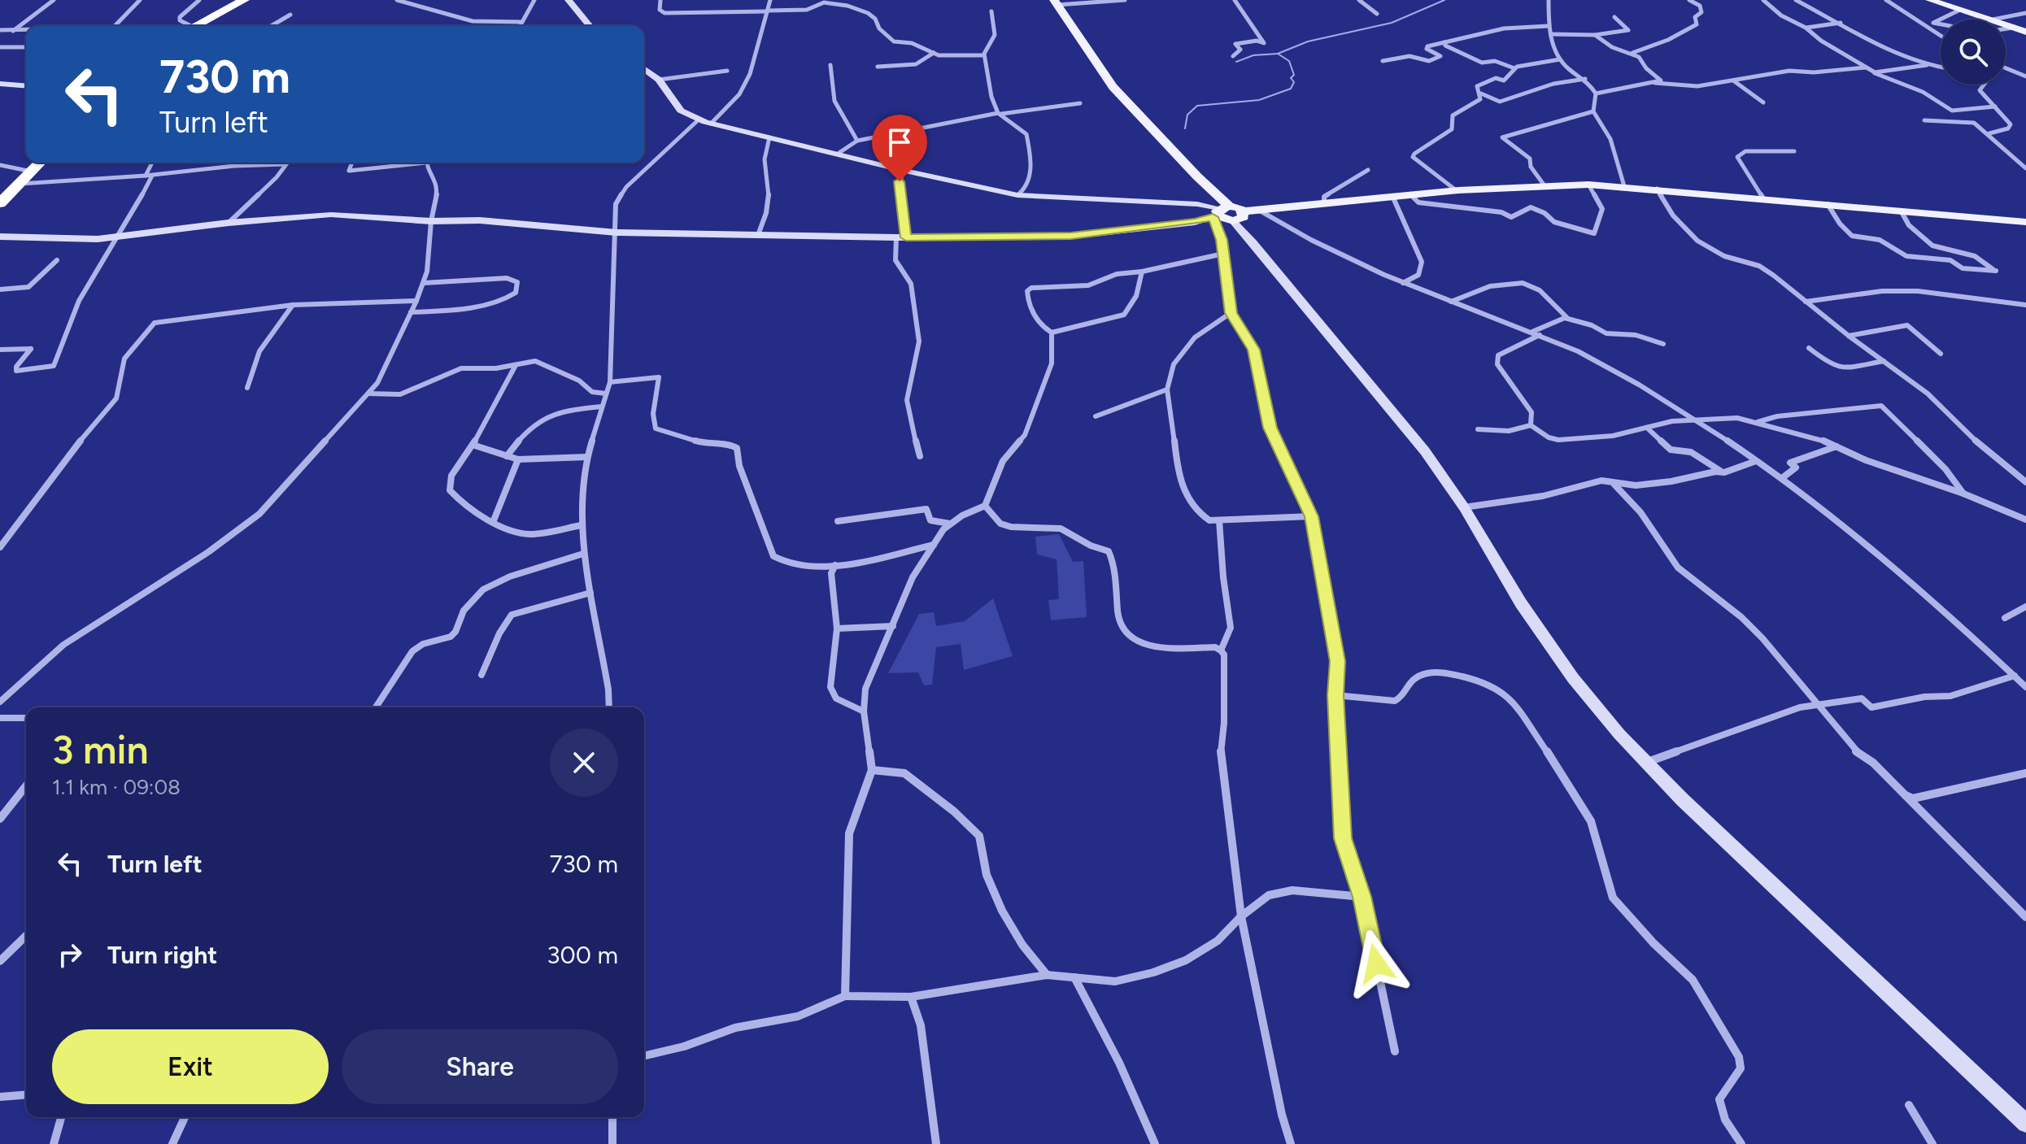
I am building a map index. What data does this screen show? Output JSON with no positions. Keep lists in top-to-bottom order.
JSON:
{
  "page": {
    "turn": ["730 m", "Turn left"],
    "heading": ["3 min", "1.1 km · 09:08"],
    "list": [
      {
        "name": "Turn left",
        "value": "730 m"
      },
      {
        "name": "Turn right",
        "value": "300 m"
      }
    ],
    "buttons": ["Exit", "Share"]
  }
}
